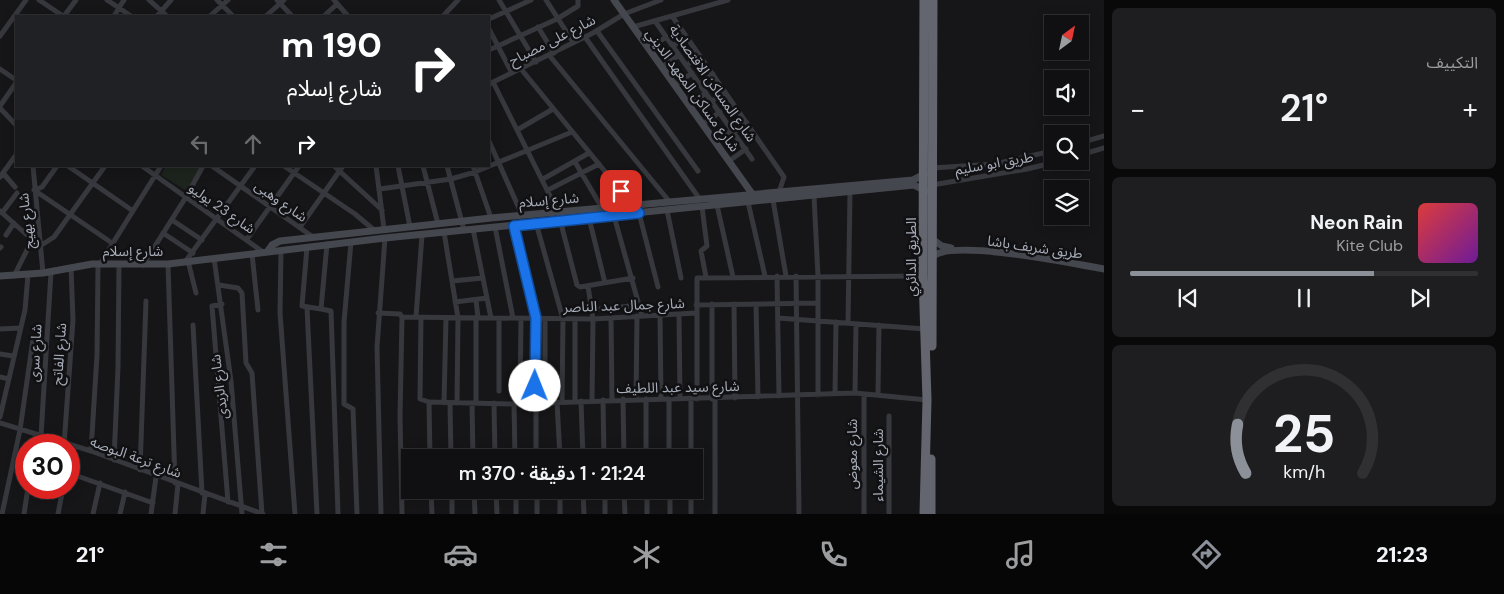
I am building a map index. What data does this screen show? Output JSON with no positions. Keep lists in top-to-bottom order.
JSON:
{
  "streets": {
    "highway": ["الطريق الدائري"],
    "street": [
      "شارع على مصباح",
      "شارع المساكن الاقتصادية",
      "شارع مساكن المعهد الديني",
      "طريق ابو سليم",
      "شارع إسلام",
      "شارع وهبى",
      "شارع 23 يوليو",
      "شارع بهيج",
      "طريق شريف باشا",
      "شارع جمال عبد الناصر",
      "شارع سرى",
      "شارع الفاتح",
      "شارع الزيدى",
      "شارع سيد عبد اللطيف",
      "شارع معوض",
      "شارع ترعة البوصه",
      "شارع الشيماء"
    ]
  },
  "crossings": [
    ["شارع على مصباح", "شارع مساكن المعهد الديني"],
    ["شارع مساكن المعهد الديني", "شارع إسلام"],
    ["طريق ابو سليم", "شارع إسلام"],
    ["طريق ابو سليم", "الطريق الدائري"],
    ["شارع إسلام", "شارع وهبى"],
    ["شارع إسلام", "شارع 23 يوليو"],
    ["شارع إسلام", "شارع بهيج"],
    ["شارع إسلام", "الطريق الدائري"],
    ["شارع إسلام", "شارع سرى"],
    ["شارع إسلام", "شارع الفاتح"],
    ["شارع إسلام", "شارع الزيدى"],
    ["شارع بهيج", "شارع سرى"],
    ["طريق شريف باشا", "الطريق الدائري"],
    ["الطريق الدائري", "شارع سيد عبد اللطيف"],
    ["شارع الزيدى", "شارع ترعة البوصه"],
    ["شارع سيد عبد اللطيف", "شارع معوض"]
  ],
  "north": "top right",
  "page": {
    "tile": "التكييف",
    "turn": ["190 m", "شارع إسلام"],
    "heat": ["−", "21°", "+"],
    "song": ["Neon Rain", "Kite Club"],
    "limit": "30",
    "trip": "21:24 · 1 دقيقة · 370 m",
    "tabs": ["21:23", "21°"],
    "gauge": ["25", "km/h"]
  }
}
